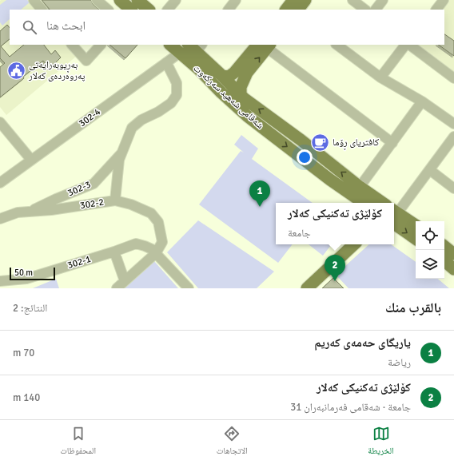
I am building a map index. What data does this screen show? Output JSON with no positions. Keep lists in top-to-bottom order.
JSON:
{
  "streets": {
    "main road": ["شەقامی شەهید سەرکەوت"],
    "street": [
      "302-4",
      "302-3",
      "302-2",
      "302-1"
    ]
  },
  "crossings": [
    ["شەقامی شەهید سەرکەوت", "302-4"],
    ["302-3", "302-2"],
    ["302-2", "302-1"]
  ],
  "places": {
    "public building": ["بەڕیوبەرایەتی پەروەردەی کەلار"],
    "cafe": ["کافتریای ڕۆما"]
  },
  "scale_bar": "50 m",
  "page": {
    "search": "ابحث هنا",
    "pins": ["1", "2"],
    "popup": ["کۆلێژی تەکنیکی کەلار", "جامعة"],
    "scale": "50 m",
    "heading": ["بالقرب منك", "النتائج: 2"],
    "list": [
      {
        "mark": "1",
        "name": "یاریگای ‌حەمەی کەریم",
        "note": "رياضة",
        "value": "70 m"
      },
      {
        "mark": "2",
        "name": "کۆلێژی تەکنیکی کەلار",
        "note": "جامعة · شەقامی فەرمانبەران 31",
        "value": "140 m"
      }
    ],
    "nav": ["الخريطة", "الاتجاهات", "المحفوظات"]
  }
}
